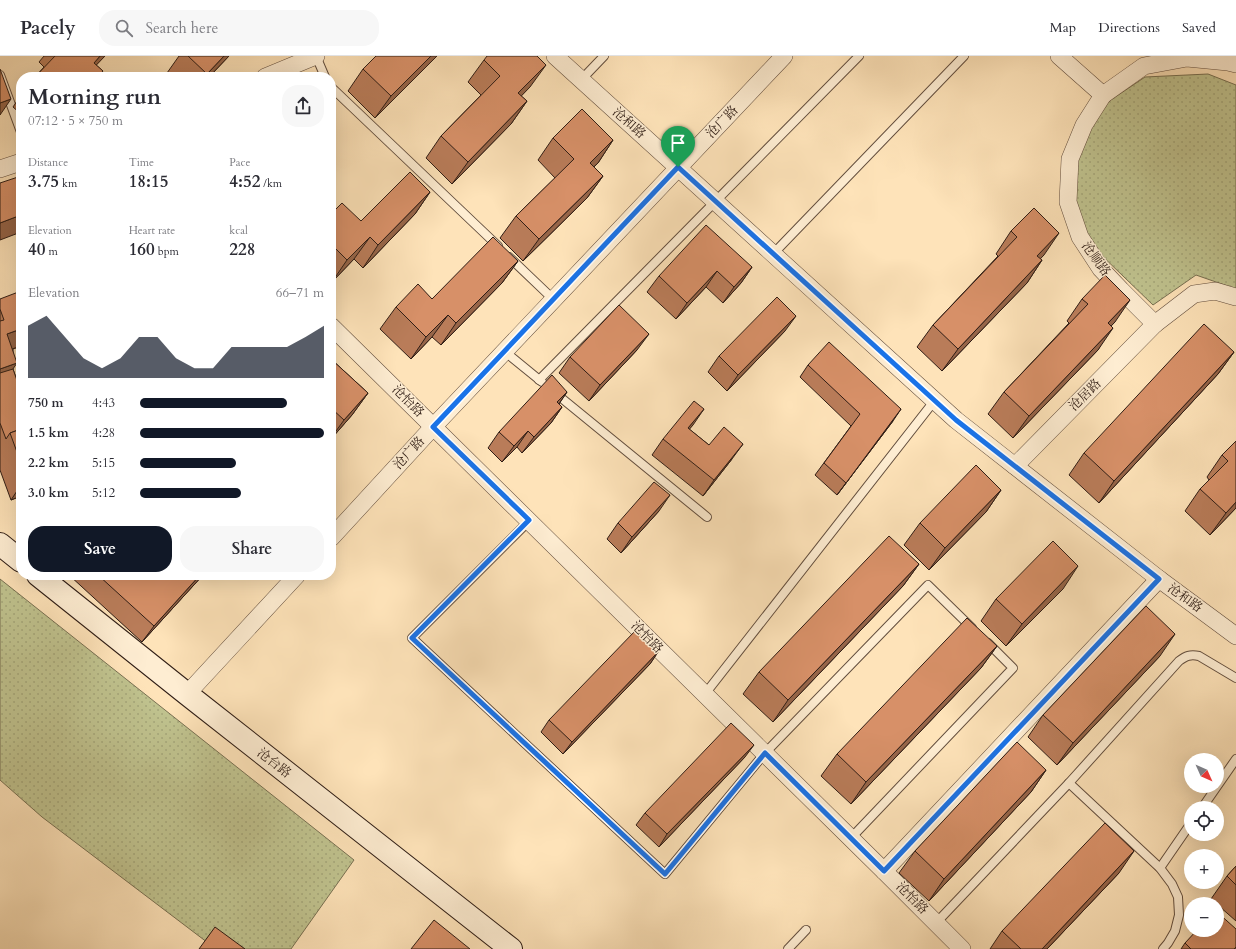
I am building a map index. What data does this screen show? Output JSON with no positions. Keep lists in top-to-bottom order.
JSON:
{
  "streets": {
    "street": [
      "沧广路",
      "沧和路",
      "沧顺路",
      "沧居路",
      "沧怡路",
      "沧台路"
    ]
  },
  "crossings": [
    ["沧广路", "沧和路"],
    ["沧广路", "沧怡路"],
    ["沧和路", "沧居路"],
    ["沧顺路", "沧居路"]
  ],
  "north": "bottom right",
  "page": {
    "header": "Pacely",
    "search": "Search here",
    "nav": ["Map", "Directions", "Saved"],
    "heading": ["Morning run", "07:12 · 5 × 750 m"],
    "stats": [
      ["Distance", "3.75 km"],
      ["Time", "18:15"],
      ["Pace", "4:52 /km"],
      ["Elevation", "40 m"],
      ["Heart rate", "160 bpm"],
      ["kcal", "228"]
    ],
    "chart": ["Elevation", "66–71 m"],
    "list": [
      {
        "name": "750 m",
        "note": "4:43"
      },
      {
        "name": "1.5 km",
        "note": "4:28"
      },
      {
        "name": "2.2 km",
        "note": "5:15"
      },
      {
        "name": "3.0 km",
        "note": "5:12"
      }
    ],
    "buttons": ["Save", "Share"],
    "map_buttons": ["+", "−"]
  }
}
